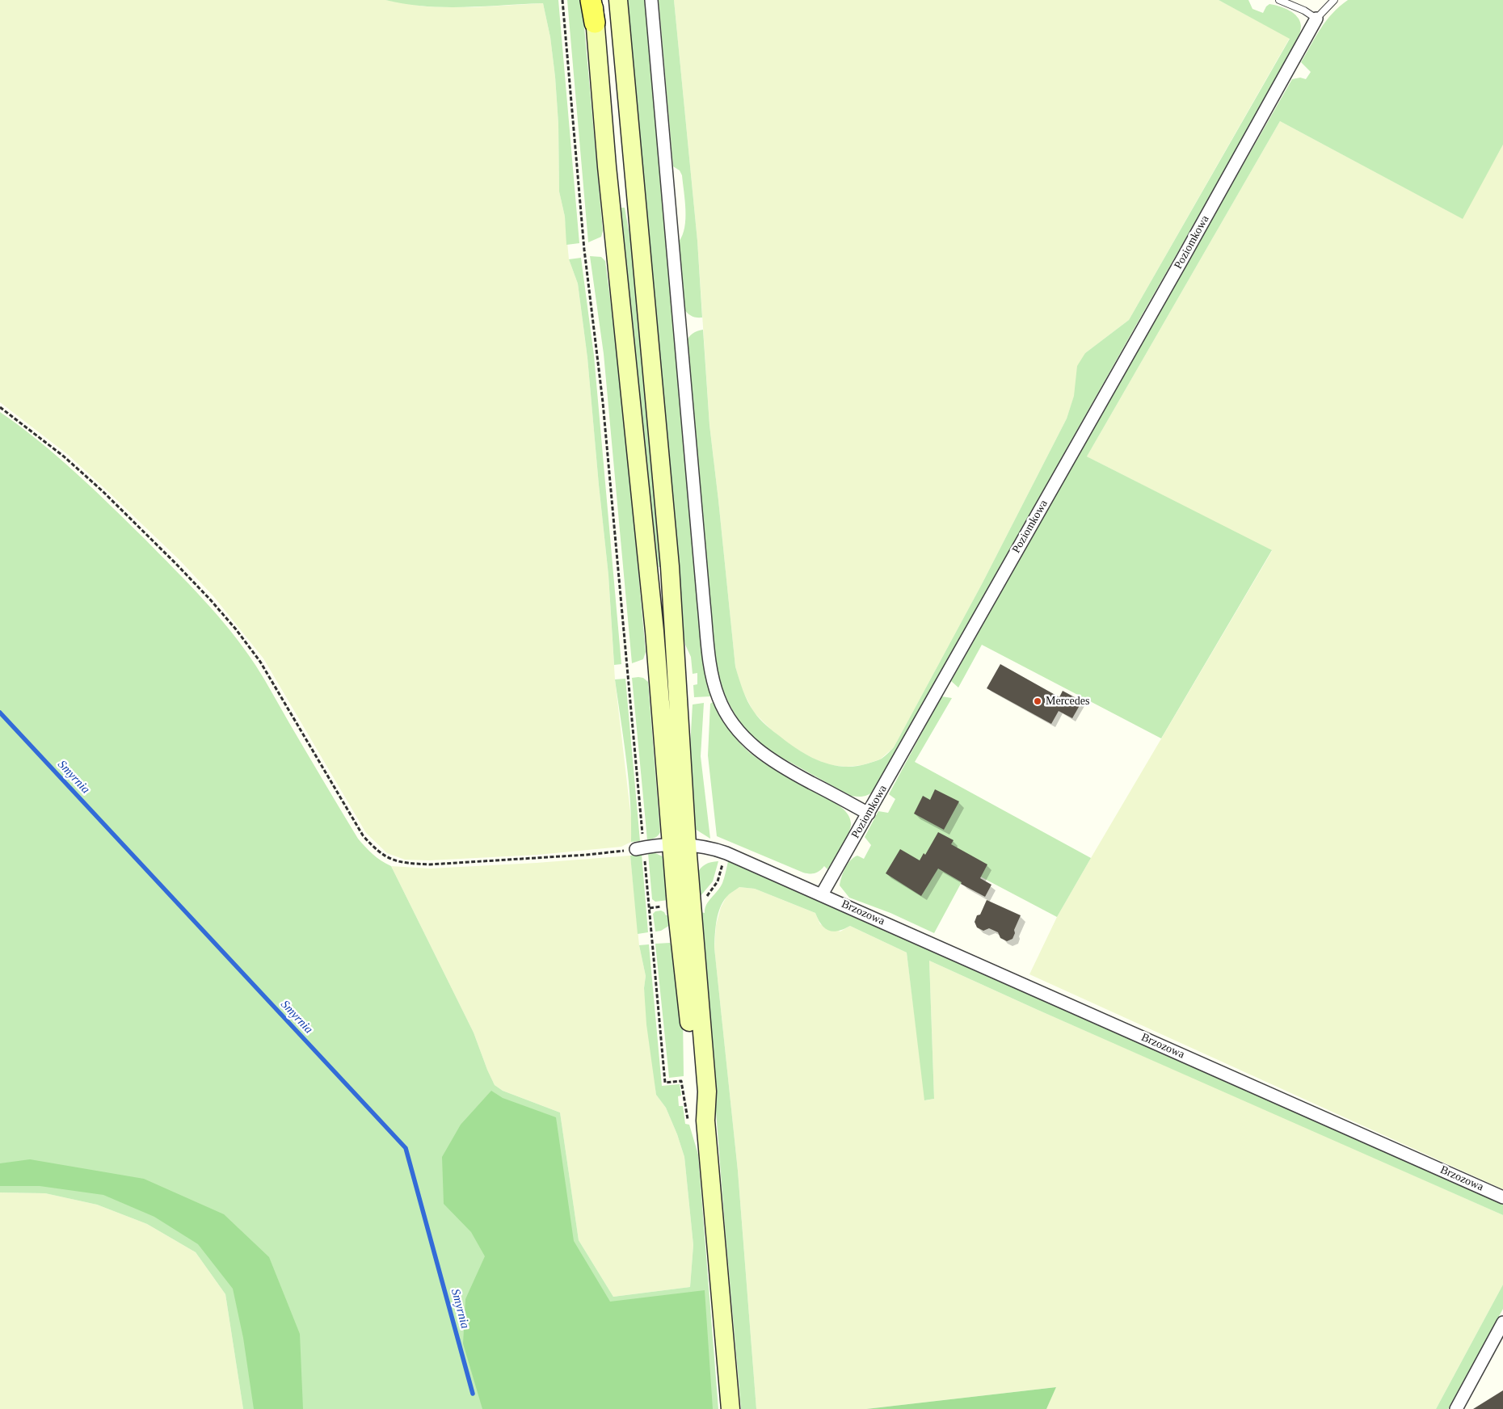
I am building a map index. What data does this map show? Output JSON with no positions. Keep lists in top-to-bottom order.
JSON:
{
  "streets": {
    "street": ["Poziomkowa", "Brzozowa"]
  },
  "crossings": [
    ["Poziomkowa", "Brzozowa"]
  ],
  "water": ["Smyrnia"],
  "places": ["Mercedes"]
}
